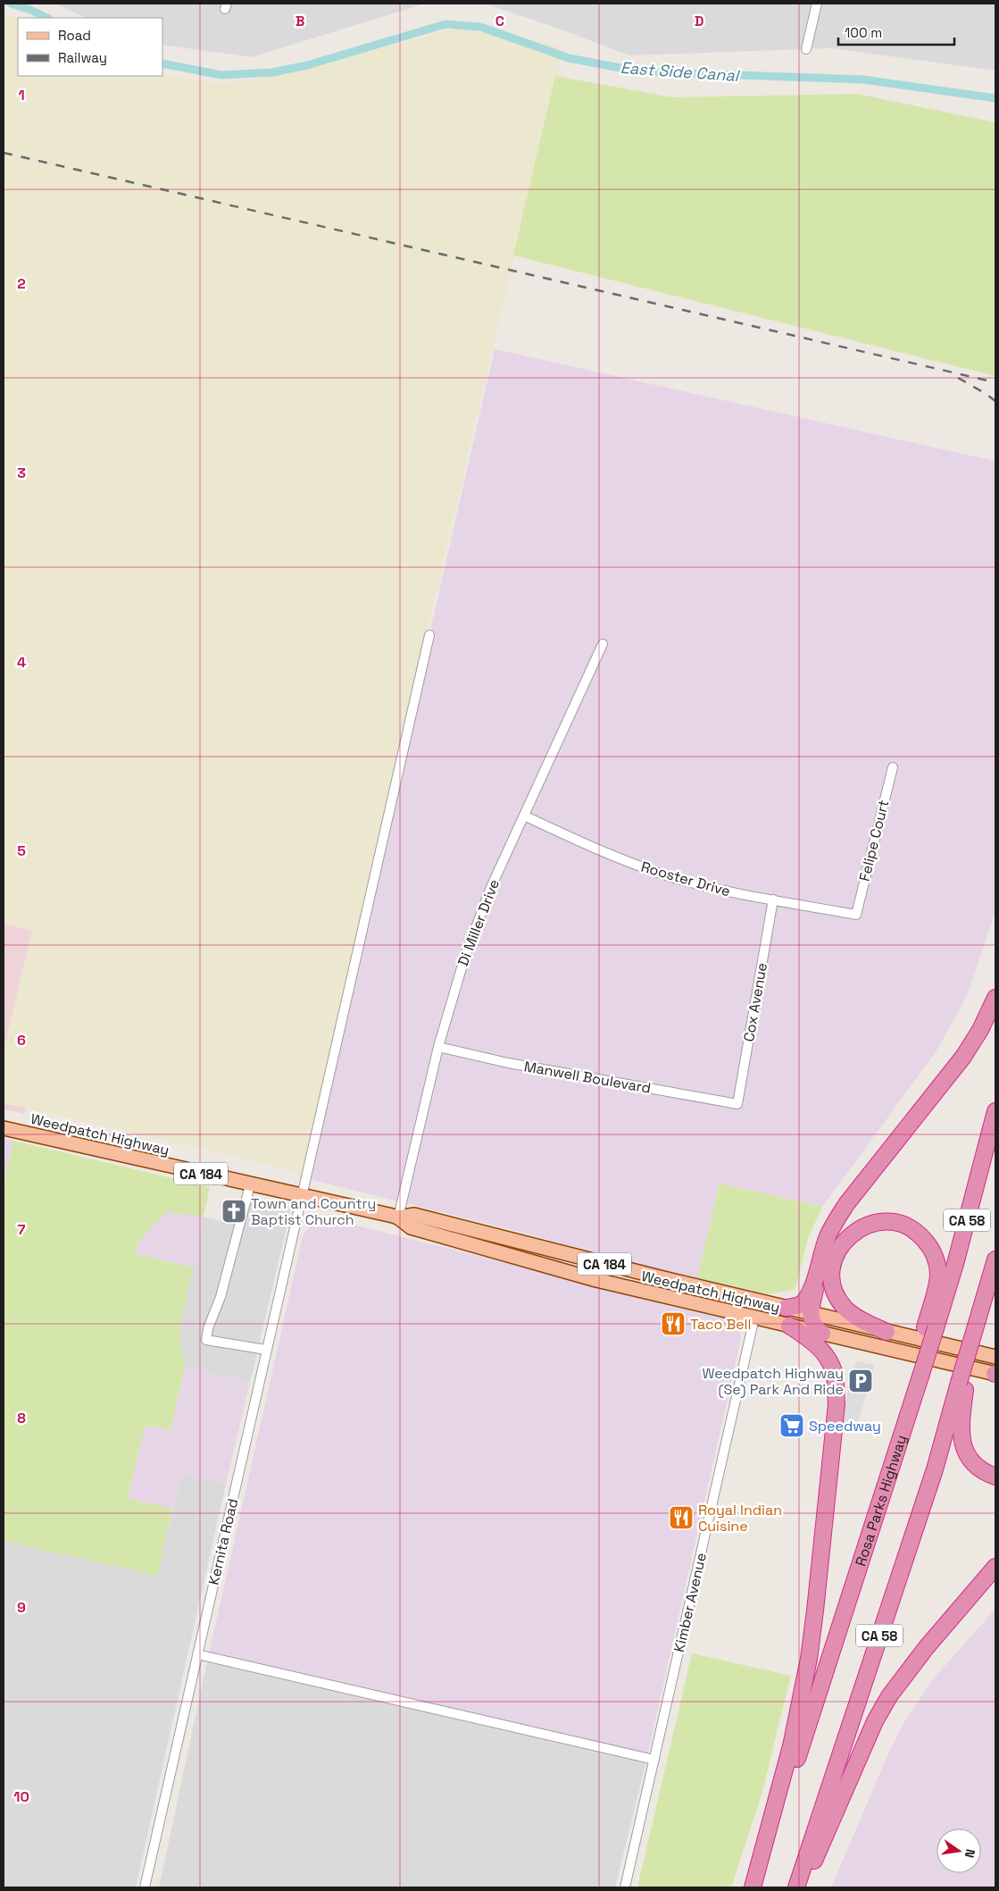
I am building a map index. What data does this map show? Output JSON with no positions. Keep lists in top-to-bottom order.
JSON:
{
  "streets": {
    "highway": ["CA 58", "Rosa Parks Highway"],
    "main road": ["Weedpatch Highway", "CA 184"],
    "street": [
      "Felipe Court",
      "Rooster Drive",
      "Di Miller Drive",
      "Cox Avenue",
      "Manwell Boulevard",
      "Kernita Road",
      "Kimber Avenue"
    ]
  },
  "crossings": [
    ["Felipe Court", "Rooster Drive"],
    ["Rooster Drive", "Di Miller Drive"],
    ["Rooster Drive", "Cox Avenue"],
    ["Di Miller Drive", "Manwell Boulevard"],
    ["Di Miller Drive", "Weedpatch Highway"],
    ["Cox Avenue", "Manwell Boulevard"],
    ["Weedpatch Highway", "Kernita Road"],
    ["Weedpatch Highway", "Kimber Avenue"]
  ],
  "water": ["East Side Canal"],
  "places": {
    "church": ["Town and Country Baptist Church"],
    "restaurant": ["Taco Bell", "Royal Indian Cuisine"],
    "parking": ["Weedpatch Highway (Se) Park And Ride"],
    "supermarket": ["Speedway"]
  },
  "legend": ["Road", "Railway"],
  "scale_bar": "100 m",
  "north": "right",
  "grid": {
    "columns": ["B", "C", "D"],
    "rows": [
      "1",
      "2",
      "3",
      "4",
      "5",
      "6",
      "7",
      "8",
      "9",
      "10"
    ]
  }
}
